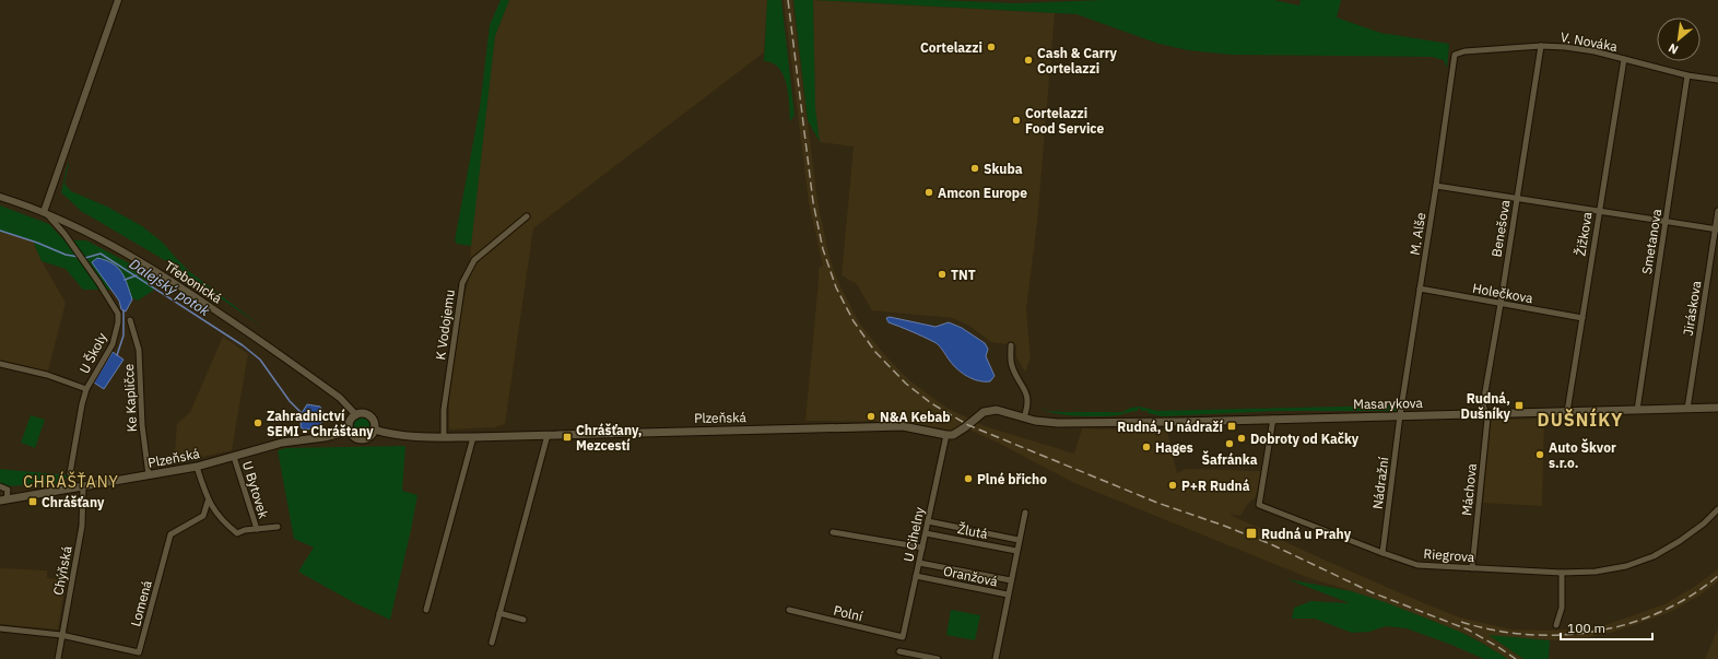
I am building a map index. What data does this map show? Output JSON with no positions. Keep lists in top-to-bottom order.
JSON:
{
  "streets": {
    "main road": ["Masarykova", "Plzeňská"],
    "street": [
      "V. Nováka",
      "Benešova",
      "M. Alše",
      "Žižkova",
      "Smetanova",
      "Třebonická",
      "Holečkova",
      "Jiráskova",
      "K Vodojemu",
      "U Školy",
      "Ke Kapličce",
      "Nádražní",
      "U Bytovek",
      "Máchova",
      "Žlutá",
      "U Cihelny",
      "Riegrova",
      "Chýňská",
      "Oranžová",
      "Lomená",
      "Polní"
    ]
  },
  "crossings": [
    ["V. Nováka", "Benešova"],
    ["V. Nováka", "M. Alše"],
    ["V. Nováka", "Žižkova"],
    ["V. Nováka", "Smetanova"],
    ["Benešova", "Holečkova"],
    ["Benešova", "Masarykova"],
    ["Benešova", "Máchova"],
    ["M. Alše", "Holečkova"],
    ["M. Alše", "Masarykova"],
    ["M. Alše", "Nádražní"],
    ["Žižkova", "Holečkova"],
    ["Žižkova", "Masarykova"],
    ["Smetanova", "Masarykova"],
    ["Třebonická", "U Školy"],
    ["Třebonická", "Plzeňská"],
    ["Jiráskova", "Masarykova"],
    ["K Vodojemu", "Plzeňská"],
    ["Ke Kapličce", "Plzeňská"],
    ["Masarykova", "Nádražní"],
    ["Masarykova", "Máchova"],
    ["Masarykova", "Riegrova"],
    ["Plzeňská", "U Bytovek"],
    ["Plzeňská", "U Cihelny"],
    ["Plzeňská", "Chýňská"],
    ["Nádražní", "Riegrova"],
    ["Máchova", "Riegrova"],
    ["Žlutá", "U Cihelny"],
    ["U Cihelny", "Oranžová"],
    ["U Cihelny", "Polní"],
    ["Chýňská", "Lomená"]
  ],
  "districts": ["DUŠNÍKY", "CHRÁŠŤANY"],
  "water": ["Dalejský potok"],
  "places": {
    "other": [
      "Cortelazzi",
      "Cash & Carry Cortelazzi",
      "Cortelazzi Food Service",
      "Skuba",
      "Amcon Europe",
      "TNT",
      "N&A Kebab",
      "Zahradnictví SEMI - Chráštany",
      "Dobroty od Kačky",
      "Šafránka",
      "Hages",
      "Auto Škvor s.r.o.",
      "Plné břicho",
      "P+R Rudná"
    ],
    "transit": [
      "Rudná, Dušníky",
      "Rudná, U nádraží",
      "Chrášťany, Mezcestí",
      "Chrášťany",
      "Rudná u Prahy"
    ]
  },
  "scale_bar": "100 m",
  "north": "bottom left"
}
